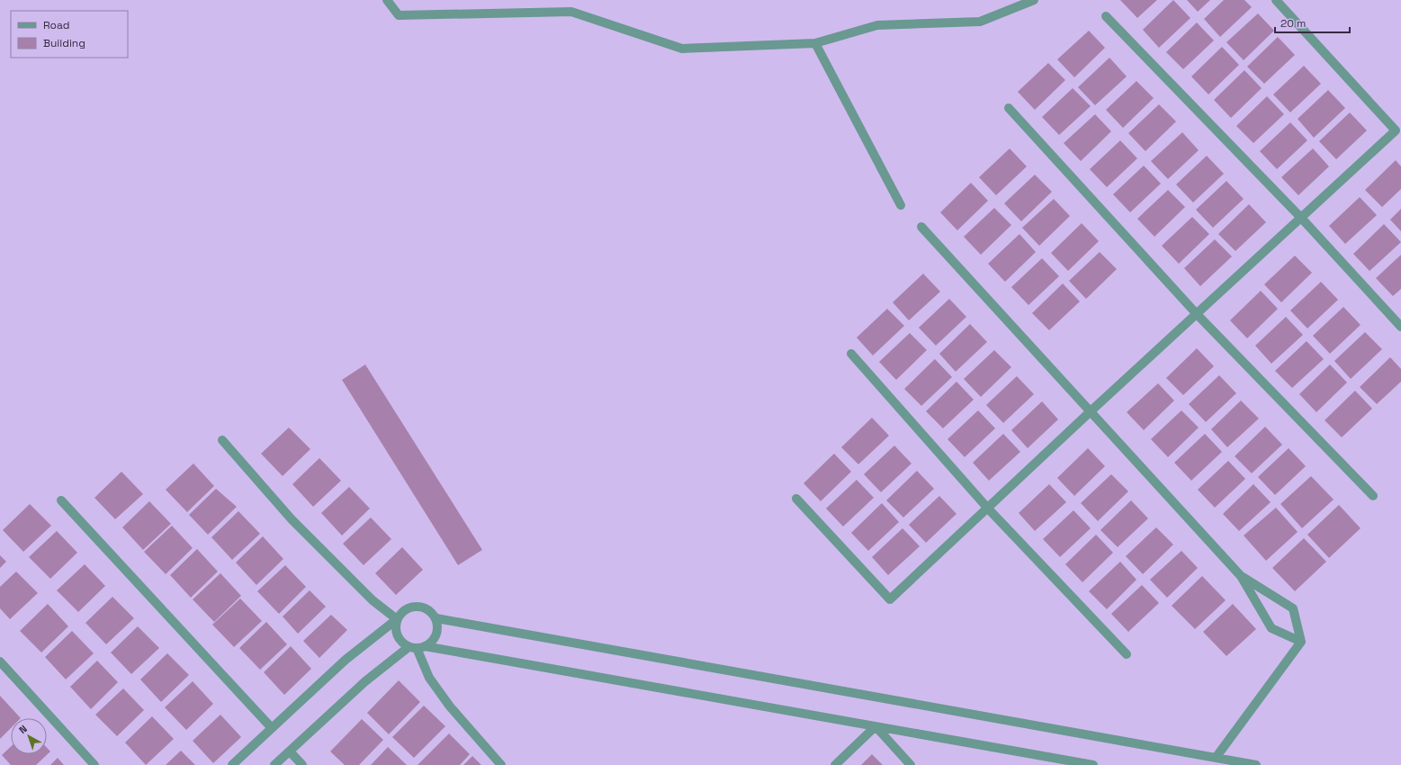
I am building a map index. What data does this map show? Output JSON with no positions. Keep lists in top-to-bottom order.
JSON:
{
  "legend": ["Road", "Building"],
  "scale_bar": "20 m",
  "north": "top left"
}
